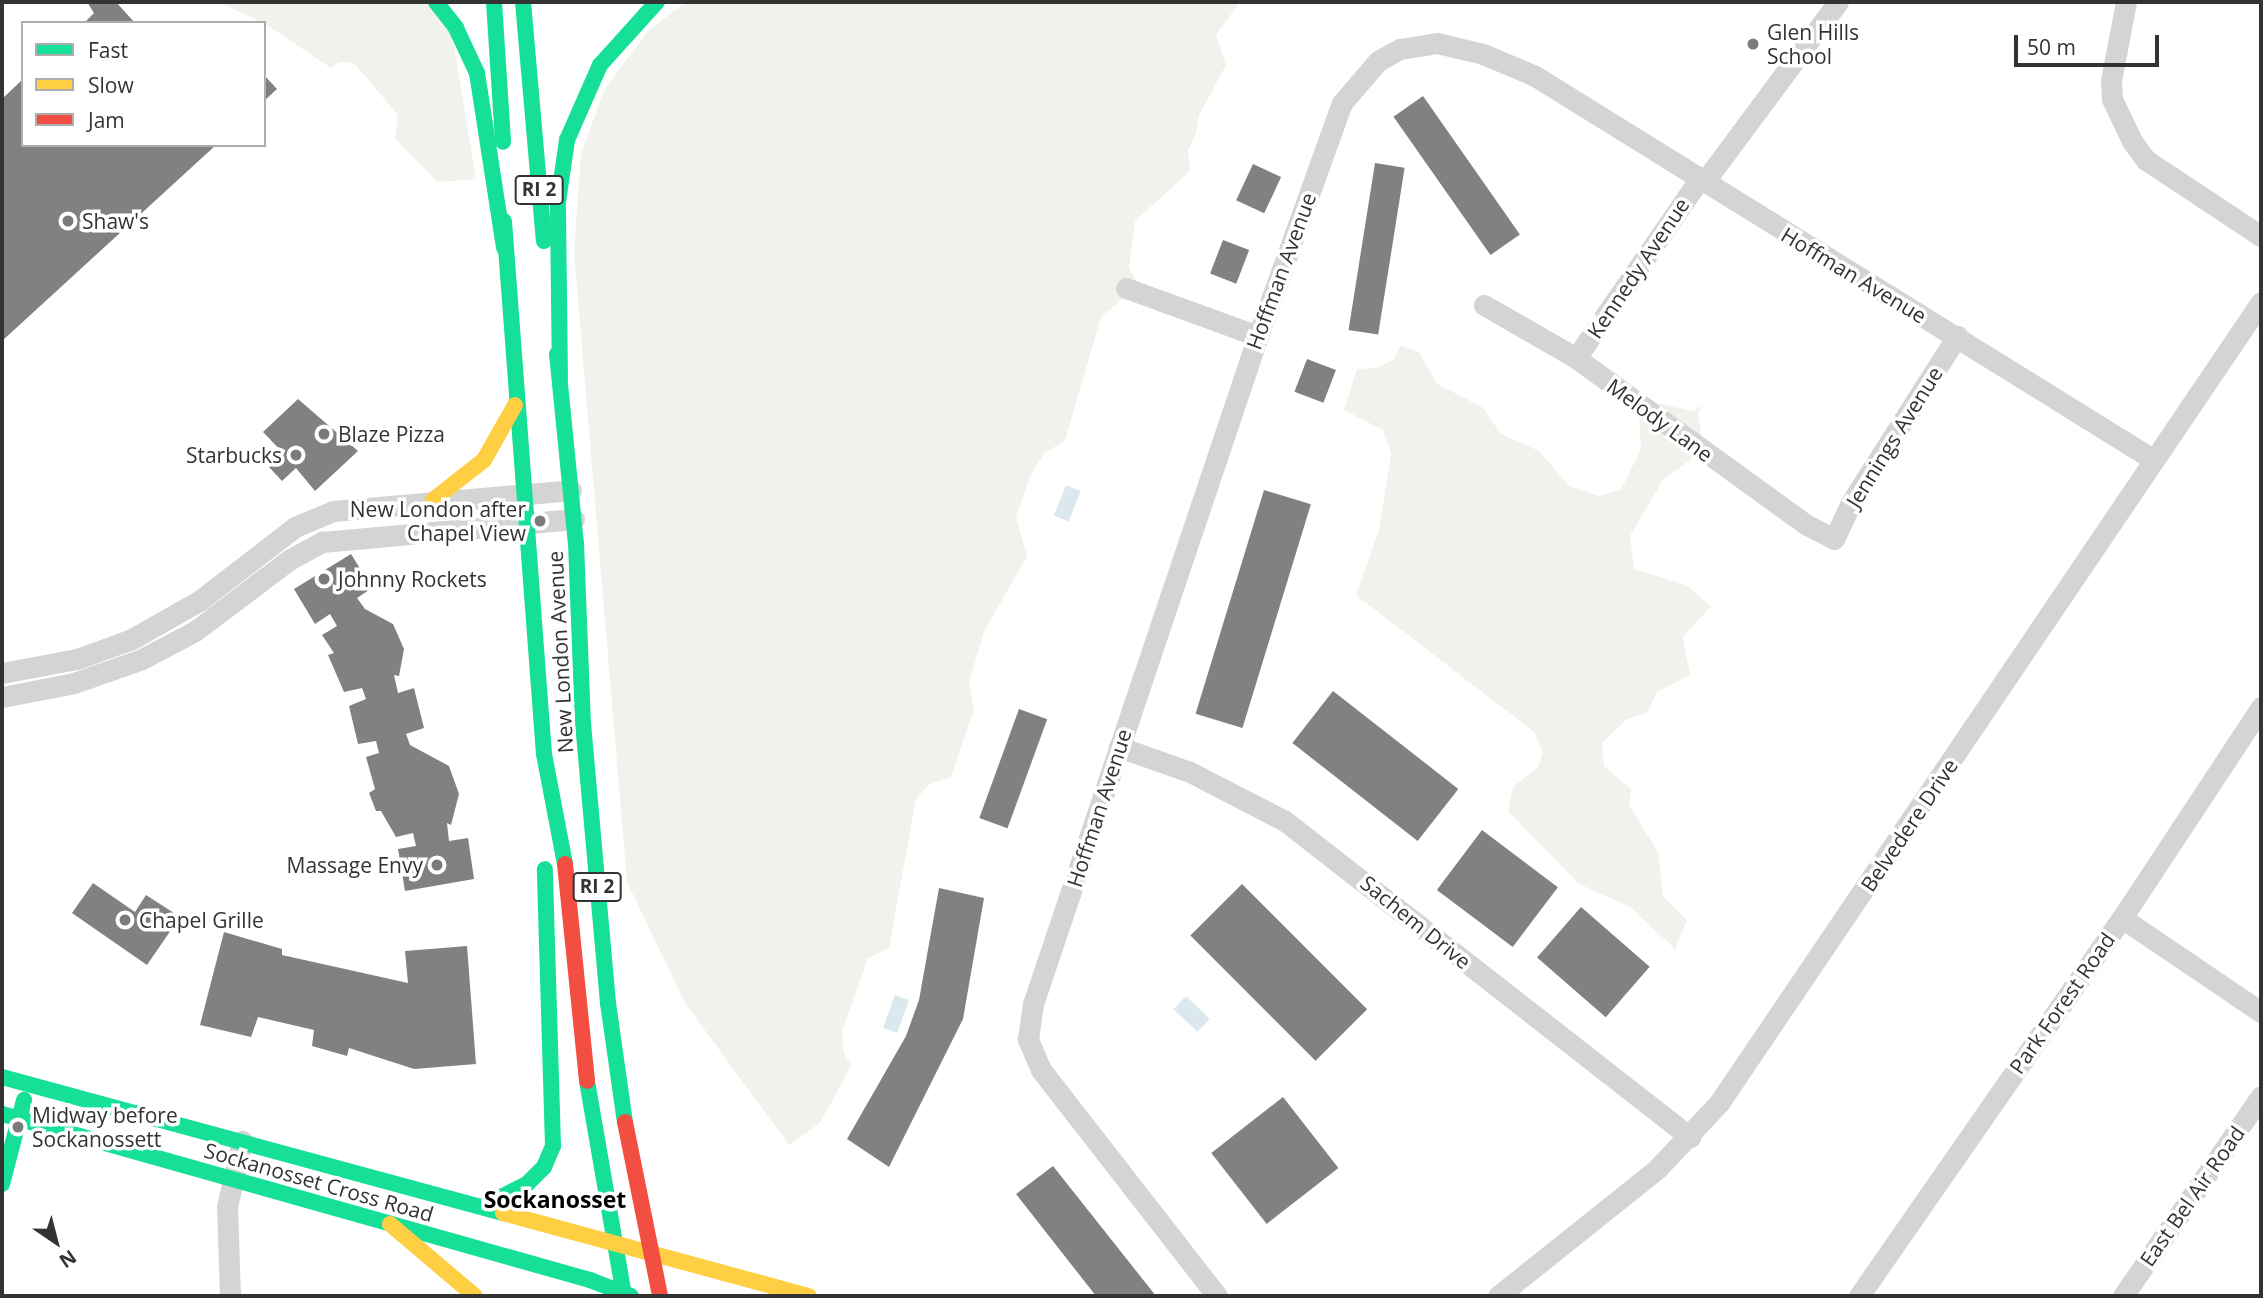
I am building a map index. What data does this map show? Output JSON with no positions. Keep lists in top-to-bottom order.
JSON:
{
  "streets": {
    "main road": ["RI 2", "New London Avenue", "Sockanosset Cross Road"],
    "street": [
      "Kennedy Avenue",
      "Hoffman Avenue",
      "Melody Lane",
      "Jennings Avenue",
      "Belvedere Drive",
      "Sachem Drive",
      "Park Forest Road",
      "East Bel Air Road"
    ]
  },
  "crossings": [
    ["Kennedy Avenue", "Hoffman Avenue"],
    ["Kennedy Avenue", "Melody Lane"],
    ["Hoffman Avenue", "Jennings Avenue"],
    ["Hoffman Avenue", "Belvedere Drive"],
    ["Hoffman Avenue", "Sachem Drive"],
    ["Melody Lane", "Jennings Avenue"],
    ["New London Avenue", "Sockanosset Cross Road"],
    ["Belvedere Drive", "Sachem Drive"]
  ],
  "districts": ["Sockanosset"],
  "places": [
    "Glen Hills School",
    "Shaw's",
    "Blaze Pizza",
    "Starbucks",
    "New London after Chapel View",
    "Johnny Rockets",
    "Massage Envy",
    "Chapel Grille",
    "Midway before Sockanossett"
  ],
  "legend": ["Fast", "Slow", "Jam"],
  "scale_bar": "50 m",
  "north": "bottom right"
}
